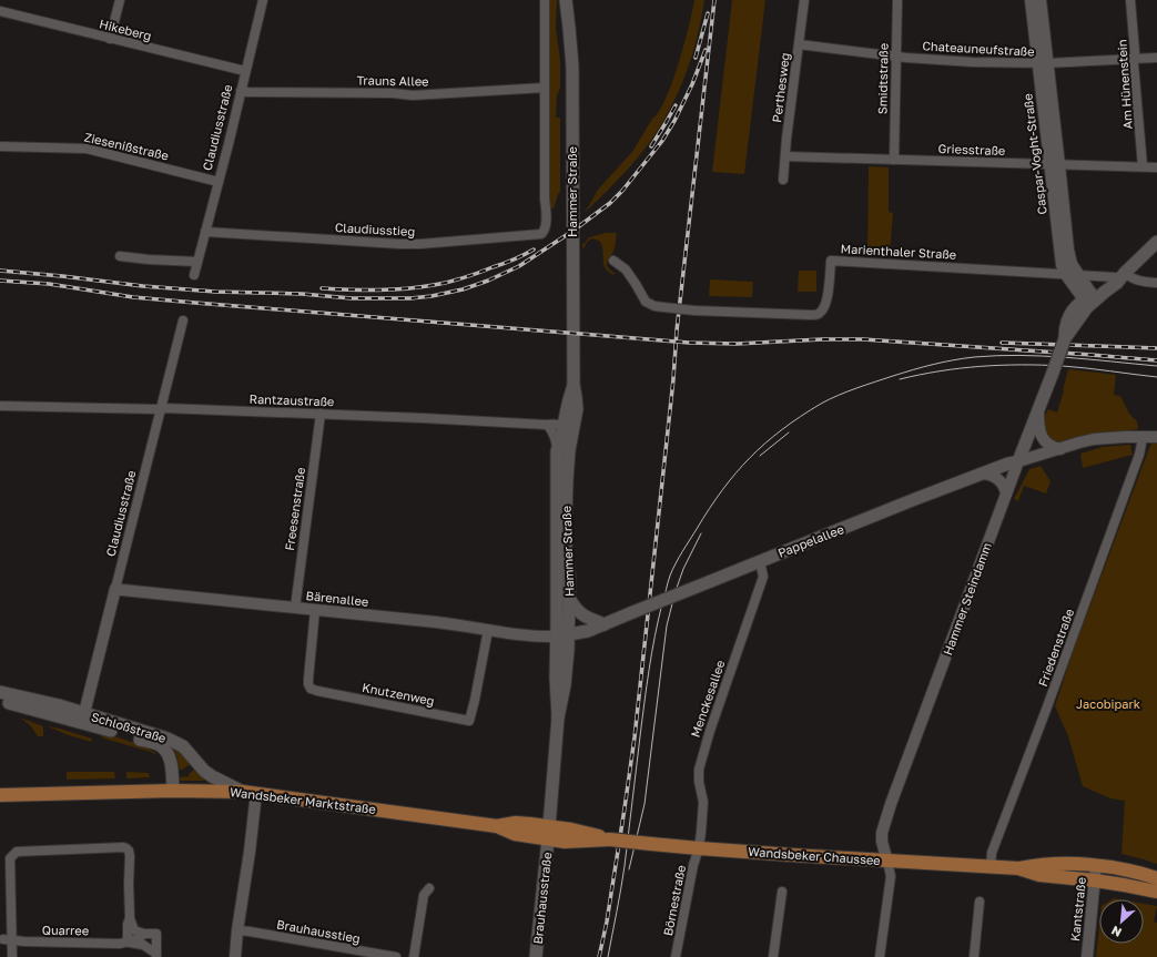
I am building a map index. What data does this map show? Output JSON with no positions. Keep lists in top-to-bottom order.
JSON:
{
  "streets": {
    "main road": [
      "Hammer Straße",
      "Pappelallee",
      "Hammer Steindamm",
      "Schloßstraße",
      "Wandsbeker Marktstraße",
      "Wandsbeker Chaussee",
      "Brauhausstraße"
    ],
    "street": [
      "Hikeberg",
      "Chateauneufstraße",
      "Smidtstraße",
      "Trauns Allee",
      "Am Hünenstein",
      "Perthesweg",
      "Claudiusstraße",
      "Ziesenißstraße",
      "Griesstraße",
      "Caspar-Voght-Straße",
      "Claudiusstieg",
      "Marienthaler Straße",
      "Rantzaustraße",
      "Freesenstraße",
      "Bärenallee",
      "Friedenstraße",
      "Knutzenweg",
      "Menckesallee",
      "Börnestraße",
      "Kantstraße",
      "Quarree",
      "Brauhausstieg"
    ]
  },
  "crossings": [
    ["Hikeberg", "Claudiusstraße"],
    ["Chateauneufstraße", "Smidtstraße"],
    ["Chateauneufstraße", "Am Hünenstein"],
    ["Chateauneufstraße", "Perthesweg"],
    ["Chateauneufstraße", "Caspar-Voght-Straße"],
    ["Smidtstraße", "Griesstraße"],
    ["Trauns Allee", "Claudiusstraße"],
    ["Trauns Allee", "Claudiusstieg"],
    ["Am Hünenstein", "Griesstraße"],
    ["Perthesweg", "Griesstraße"],
    ["Claudiusstraße", "Ziesenißstraße"],
    ["Claudiusstraße", "Claudiusstieg"],
    ["Claudiusstraße", "Rantzaustraße"],
    ["Claudiusstraße", "Bärenallee"],
    ["Claudiusstraße", "Schloßstraße"],
    ["Griesstraße", "Caspar-Voght-Straße"],
    ["Caspar-Voght-Straße", "Marienthaler Straße"],
    ["Caspar-Voght-Straße", "Hammer Steindamm"],
    ["Hammer Straße", "Rantzaustraße"],
    ["Hammer Straße", "Pappelallee"],
    ["Hammer Straße", "Bärenallee"],
    ["Hammer Straße", "Wandsbeker Marktstraße"],
    ["Hammer Straße", "Brauhausstraße"],
    ["Marienthaler Straße", "Hammer Steindamm"],
    ["Rantzaustraße", "Freesenstraße"],
    ["Freesenstraße", "Bärenallee"],
    ["Pappelallee", "Bärenallee"],
    ["Pappelallee", "Hammer Steindamm"],
    ["Pappelallee", "Menckesallee"],
    ["Bärenallee", "Knutzenweg"],
    ["Hammer Steindamm", "Wandsbeker Chaussee"],
    ["Friedenstraße", "Wandsbeker Chaussee"],
    ["Menckesallee", "Wandsbeker Chaussee"],
    ["Menckesallee", "Börnestraße"],
    ["Schloßstraße", "Wandsbeker Marktstraße"],
    ["Wandsbeker Marktstraße", "Wandsbeker Chaussee"],
    ["Wandsbeker Marktstraße", "Brauhausstraße"],
    ["Wandsbeker Chaussee", "Börnestraße"],
    ["Wandsbeker Chaussee", "Kantstraße"]
  ],
  "parks": ["Jacobipark"],
  "north": "bottom left"
}
